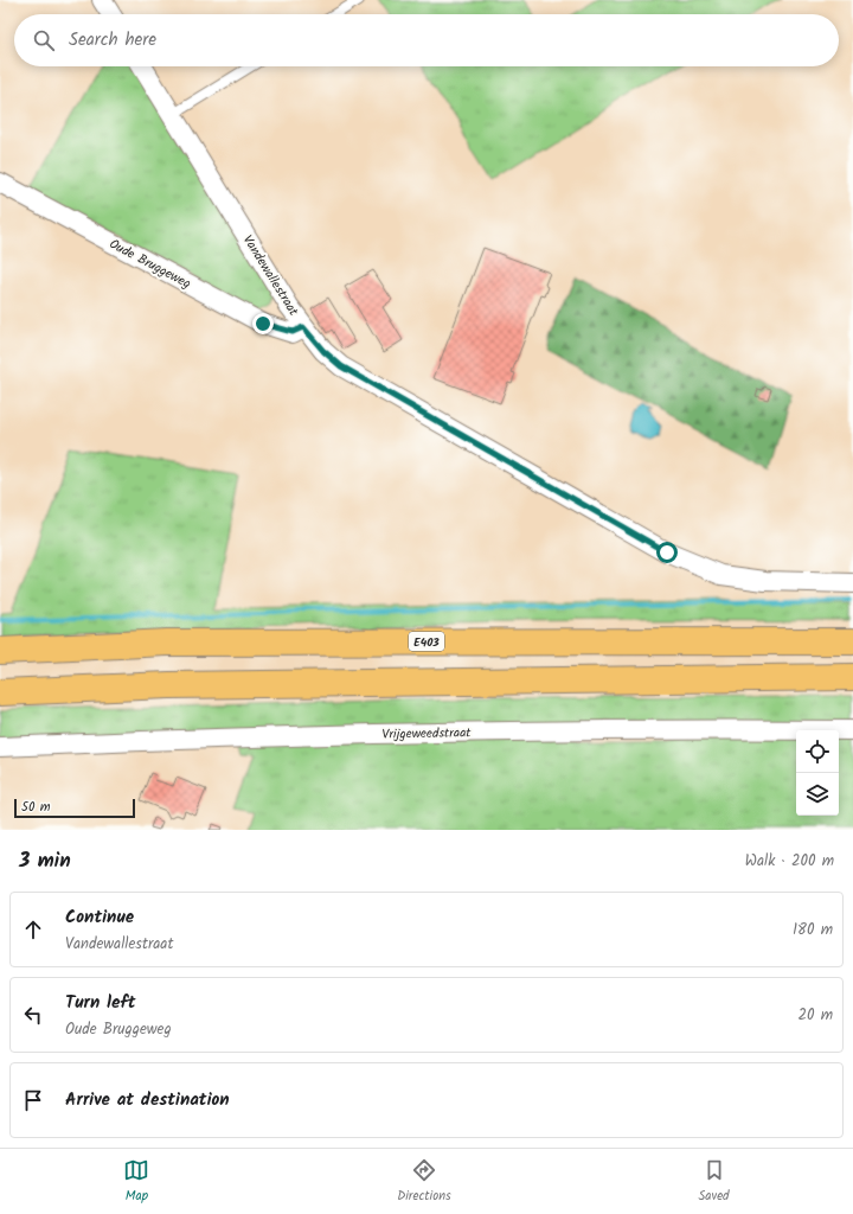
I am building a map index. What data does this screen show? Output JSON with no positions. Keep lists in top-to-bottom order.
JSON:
{
  "streets": {
    "highway": ["E403"],
    "street": ["Oude Bruggeweg", "Vandewallestraat", "Vrijgeweedstraat"]
  },
  "crossings": [
    ["Oude Bruggeweg", "Vandewallestraat"]
  ],
  "scale_bar": "50 m",
  "page": {
    "search": "Search here",
    "scale": "50 m",
    "heading": ["3 min", "Walk · 200 m"],
    "list": [
      ["Continue", "Vandewallestraat", "180 m"],
      ["Turn left", "Oude Bruggeweg", "20 m"],
      "Arrive at destination"
    ],
    "nav": ["Map", "Directions", "Saved"]
  }
}
